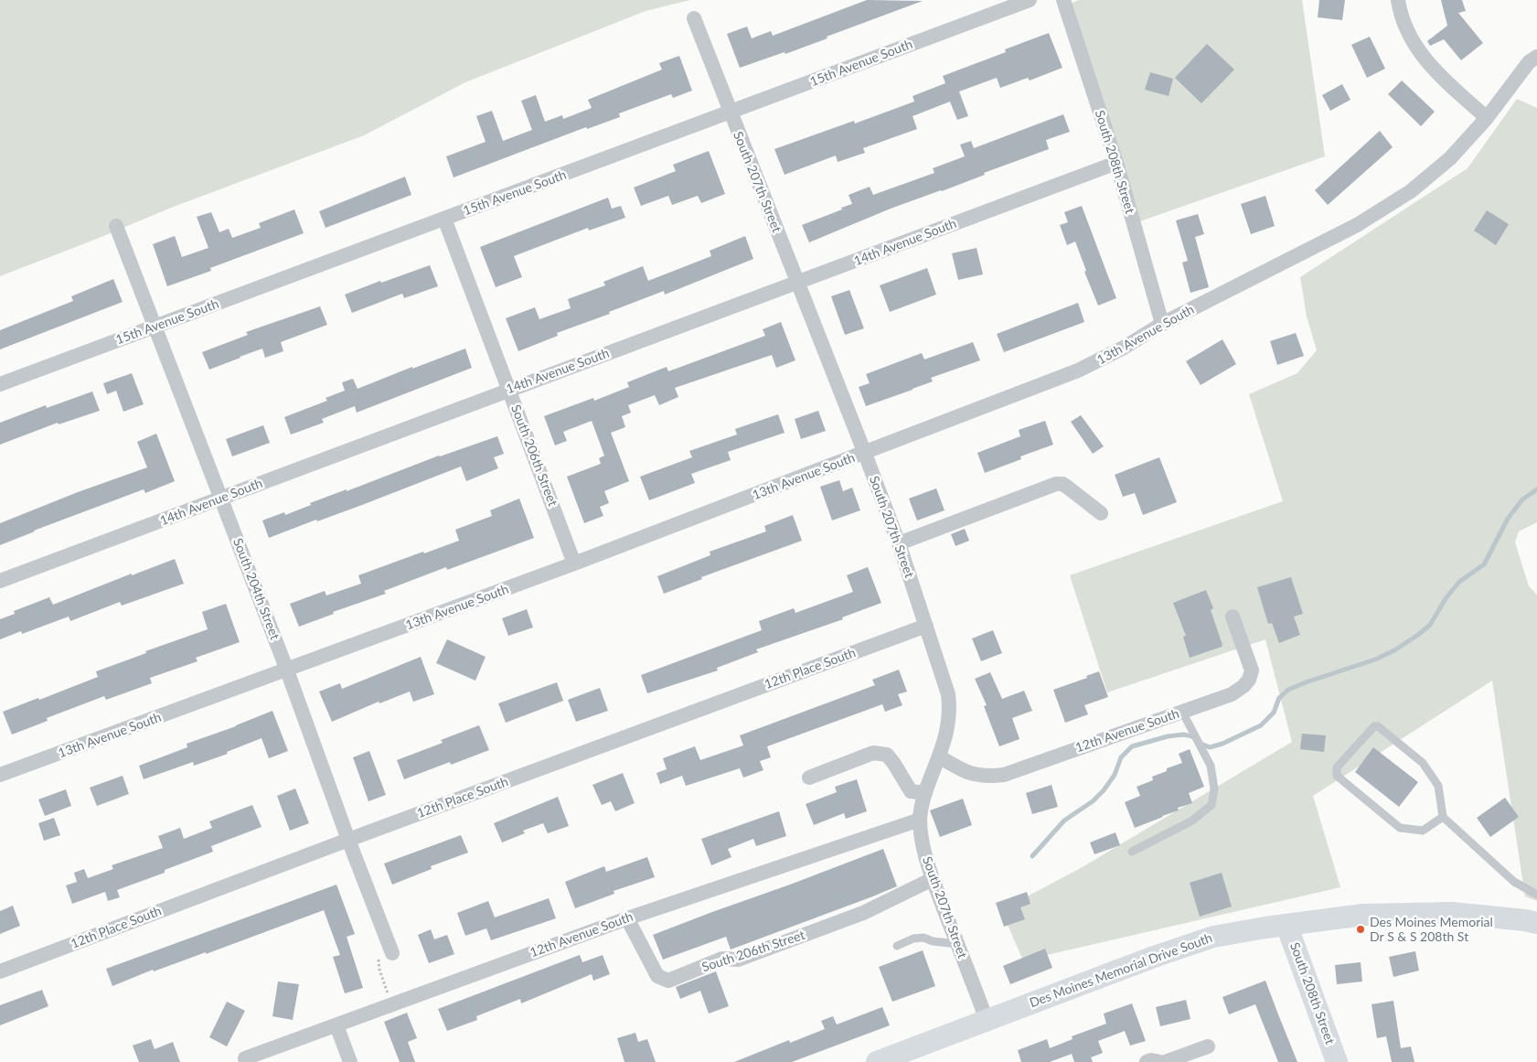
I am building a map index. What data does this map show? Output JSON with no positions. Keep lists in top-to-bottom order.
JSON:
{
  "streets": {
    "main road": ["South 208th Street", "Des Moines Memorial Drive South"],
    "street": [
      "15th Avenue South",
      "South 207th Street",
      "14th Avenue South",
      "13th Avenue South",
      "South 206th Street",
      "South 204th Street",
      "12th Place South",
      "12th Avenue South"
    ]
  },
  "crossings": [
    ["15th Avenue South", "South 207th Street"],
    ["15th Avenue South", "South 206th Street"],
    ["15th Avenue South", "South 204th Street"],
    ["South 208th Street", "14th Avenue South"],
    ["South 208th Street", "13th Avenue South"],
    ["South 208th Street", "Des Moines Memorial Drive South"],
    ["South 207th Street", "14th Avenue South"],
    ["South 207th Street", "13th Avenue South"],
    ["South 207th Street", "South 206th Street"],
    ["South 207th Street", "12th Place South"],
    ["South 207th Street", "12th Avenue South"],
    ["South 207th Street", "Des Moines Memorial Drive South"],
    ["14th Avenue South", "South 206th Street"],
    ["14th Avenue South", "South 204th Street"],
    ["13th Avenue South", "South 206th Street"],
    ["13th Avenue South", "South 204th Street"],
    ["South 206th Street", "12th Avenue South"],
    ["South 204th Street", "12th Place South"]
  ],
  "places": ["Des Moines Memorial Dr S & S 208th St"]
}
